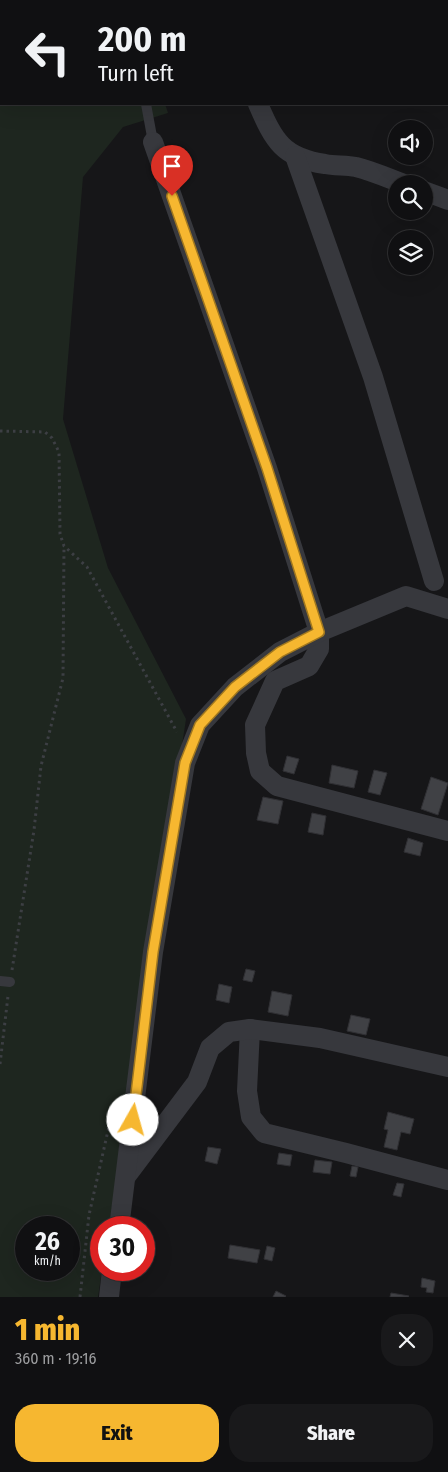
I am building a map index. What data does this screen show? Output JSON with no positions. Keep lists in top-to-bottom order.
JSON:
{
  "page": {
    "turn": ["200 m", "Turn left"],
    "speed": "26 km/h",
    "limit": "30",
    "heading": ["1 min", "360 m · 19:16"],
    "buttons": ["Exit", "Share"]
  }
}
